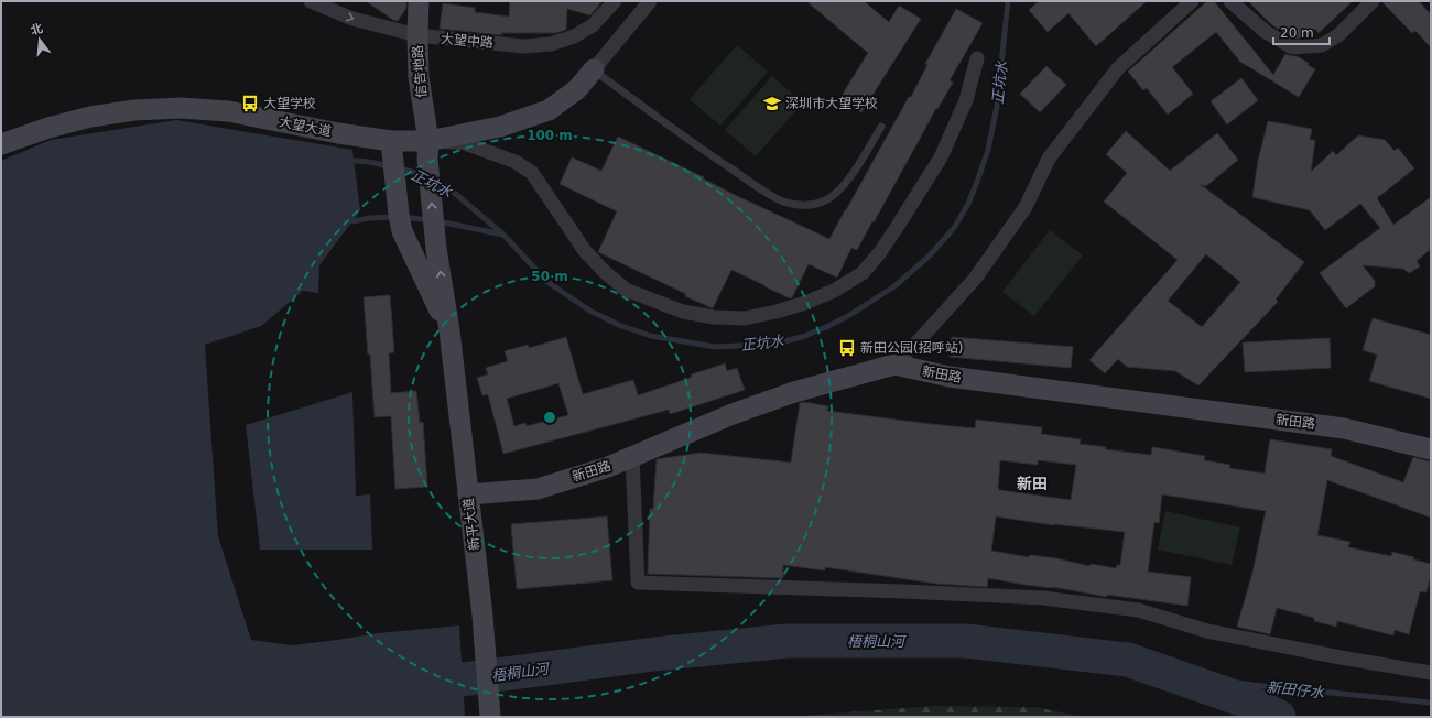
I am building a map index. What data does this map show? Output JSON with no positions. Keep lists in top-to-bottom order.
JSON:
{
  "streets": {
    "street": [
      "大望中路",
      "信告地路",
      "大望大道",
      "新田路",
      "新平大道"
    ]
  },
  "crossings": [
    ["大望中路", "信告地路"],
    ["信告地路", "大望大道"],
    ["信告地路", "新平大道"],
    ["大望大道", "新平大道"],
    ["新田路", "新平大道"]
  ],
  "districts": ["新田"],
  "water": ["正坑水", "梧桐山河", "新田仔水"],
  "places": {
    "bus stop": ["大望学校", "新田公园(招呼站)"],
    "school or university": ["深圳市大望学校"]
  },
  "scale_bar": "20 m",
  "north": "top",
  "rings": ["100 m", "50 m"]
}
